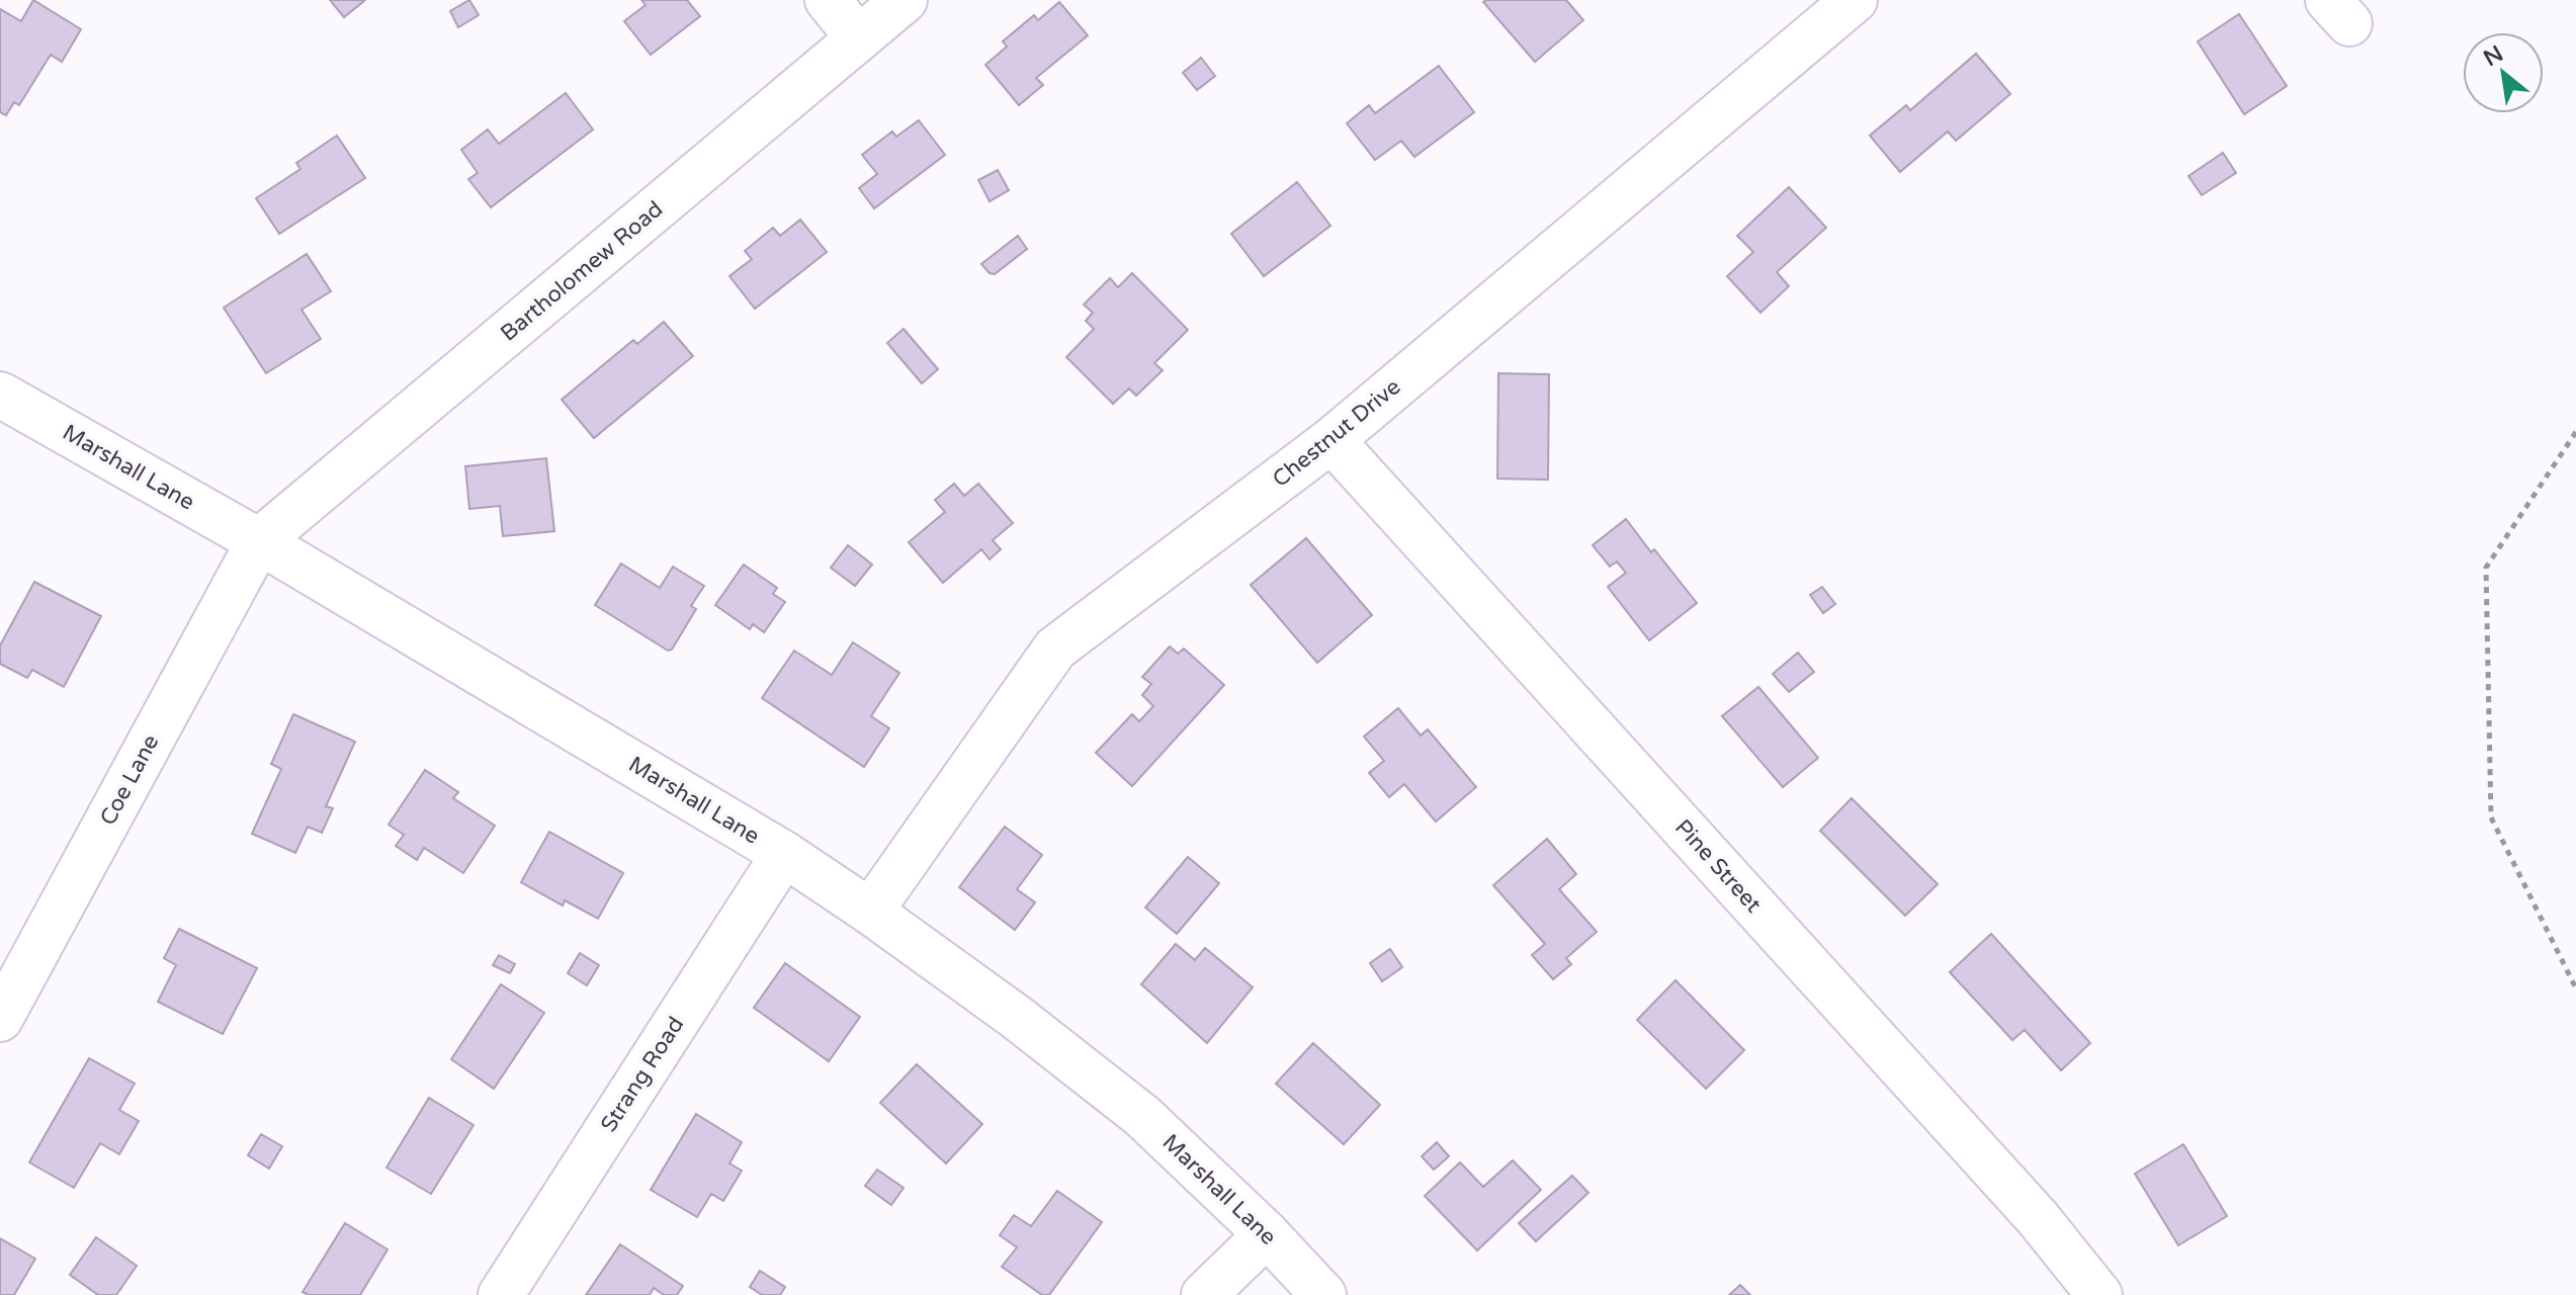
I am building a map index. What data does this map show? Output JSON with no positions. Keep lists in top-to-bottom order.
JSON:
{
  "streets": {
    "street": [
      "Bartholomew Road",
      "Chestnut Drive",
      "Marshall Lane",
      "Coe Lane",
      "Pine Street",
      "Strang Road"
    ]
  },
  "crossings": [
    ["Bartholomew Road", "Marshall Lane"],
    ["Bartholomew Road", "Coe Lane"],
    ["Chestnut Drive", "Marshall Lane"],
    ["Chestnut Drive", "Pine Street"],
    ["Marshall Lane", "Coe Lane"],
    ["Marshall Lane", "Strang Road"]
  ],
  "north": "top left"
}
